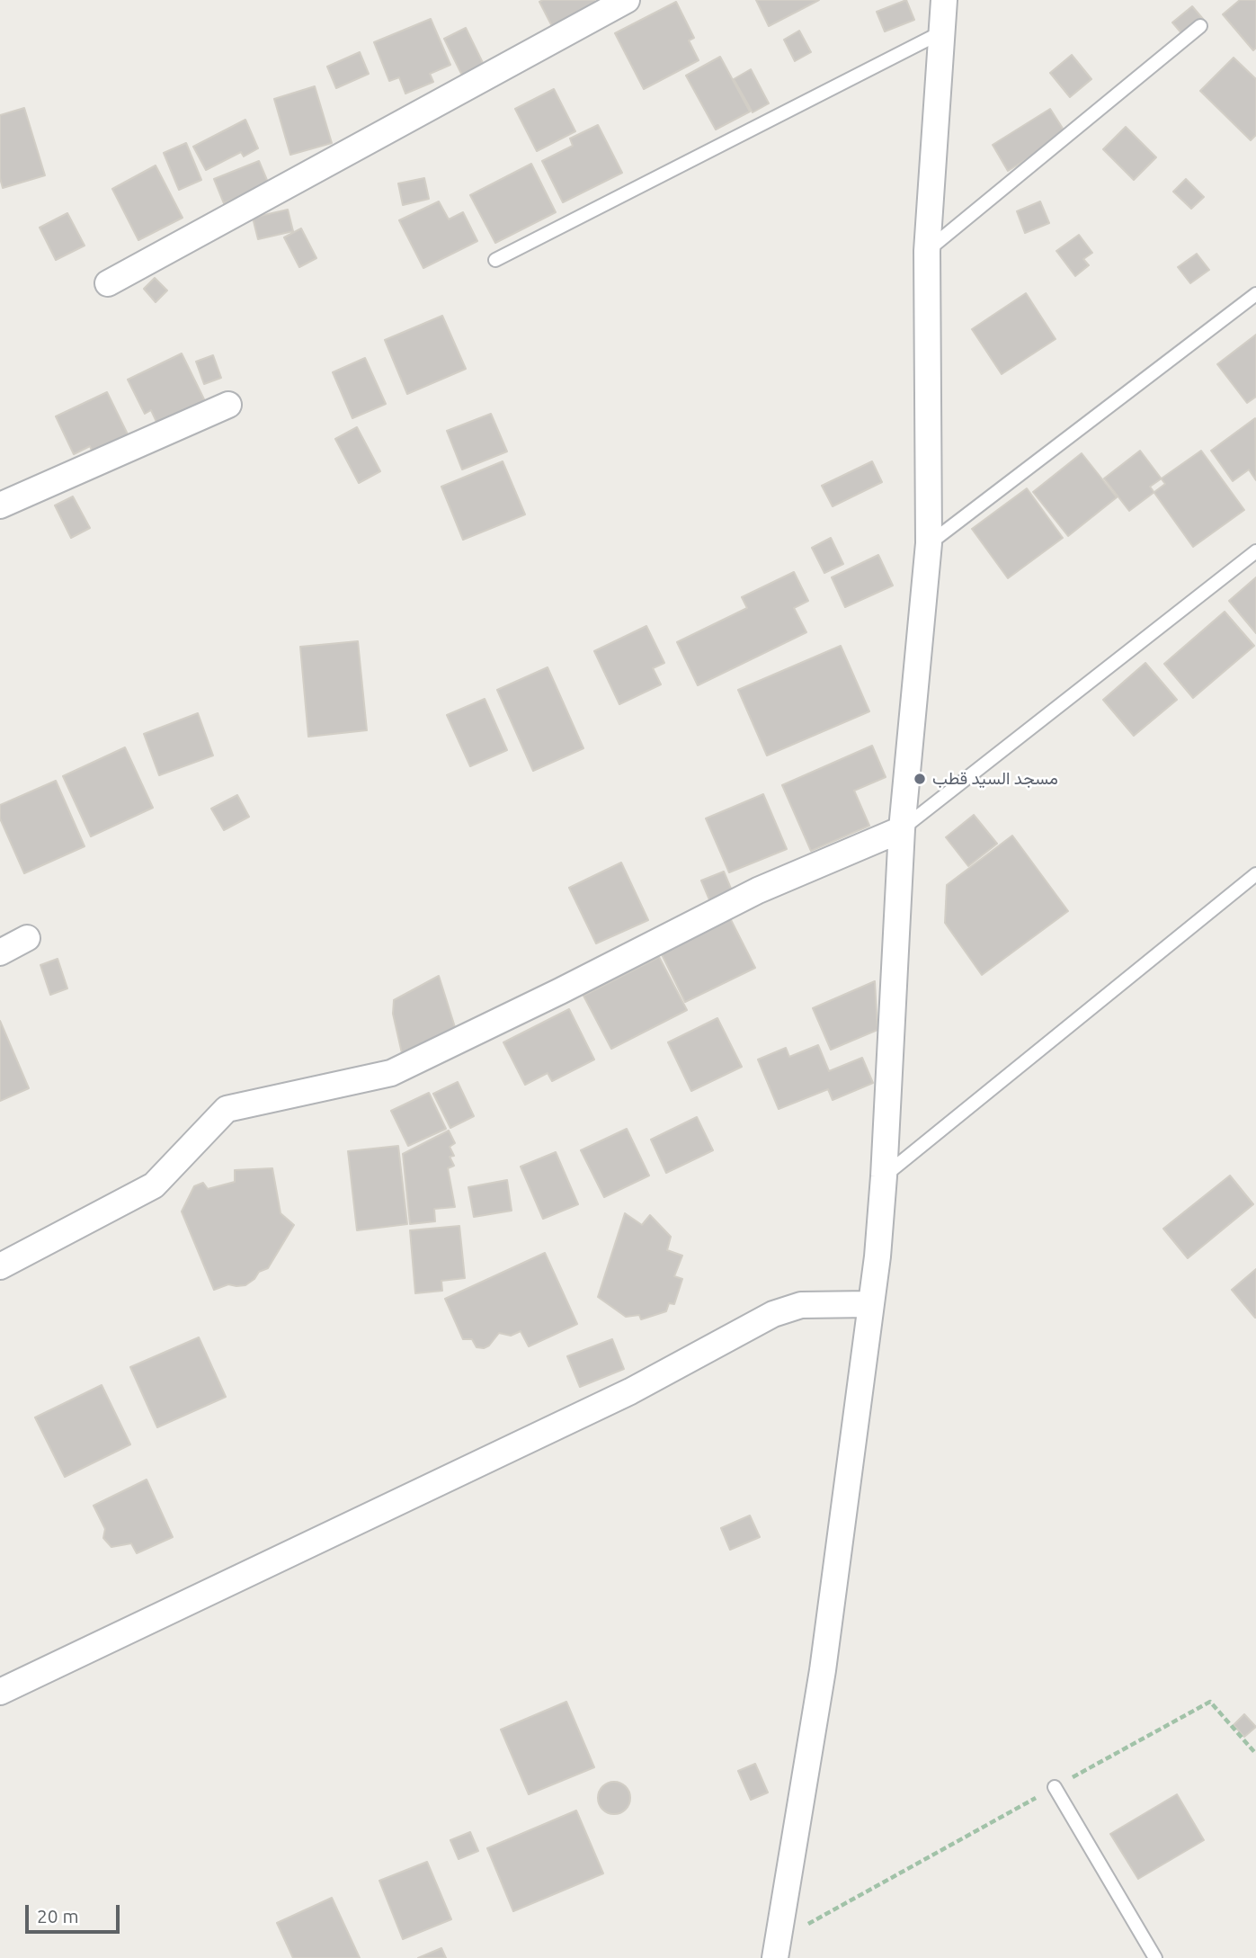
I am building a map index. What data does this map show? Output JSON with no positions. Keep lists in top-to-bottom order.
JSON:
{
  "places": ["مسجد السيد قطب"],
  "scale_bar": "20 m"
}
